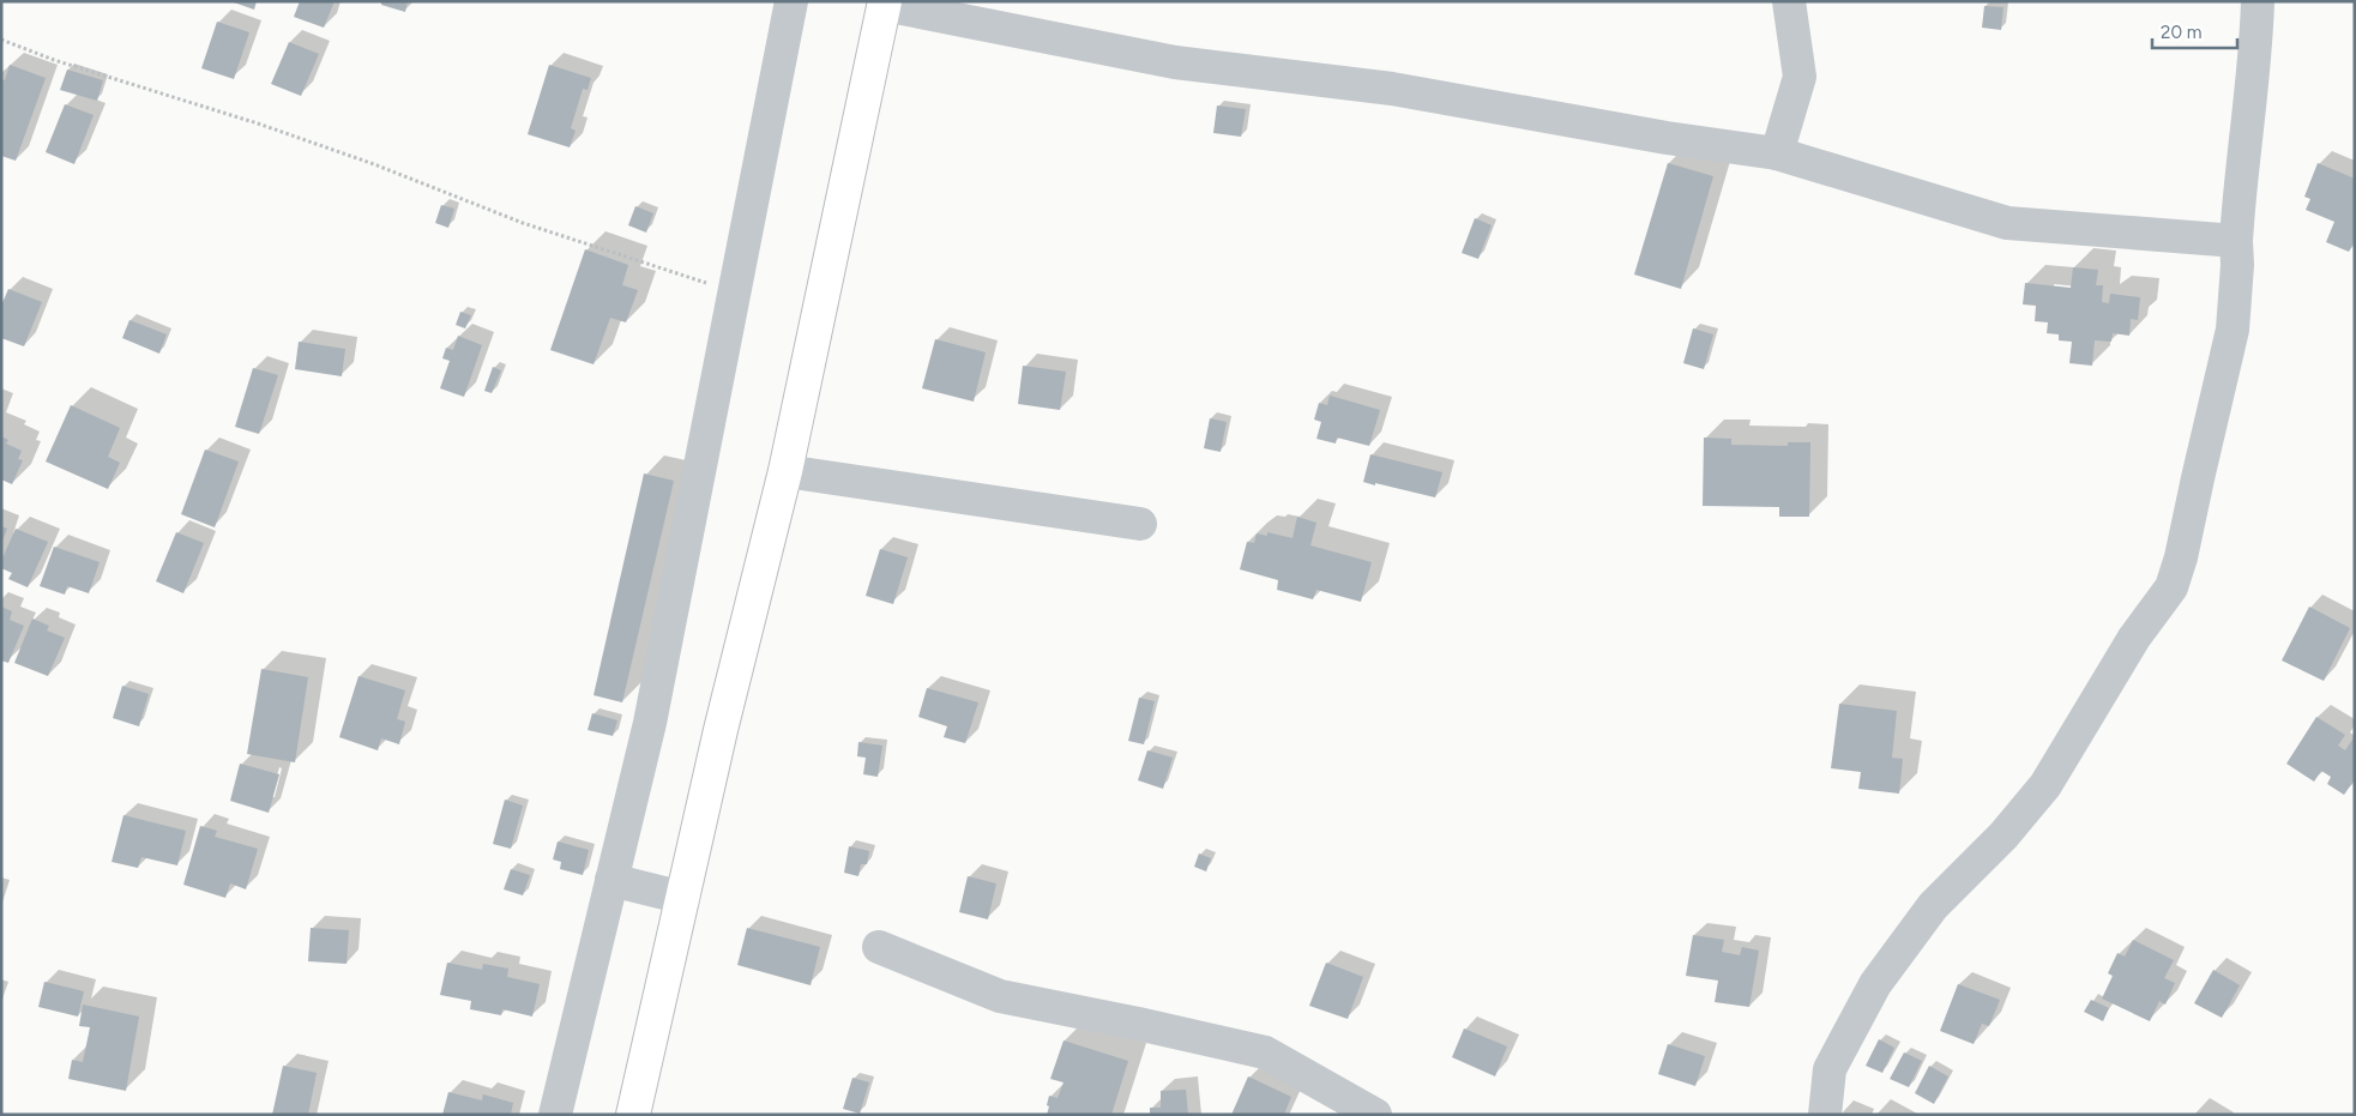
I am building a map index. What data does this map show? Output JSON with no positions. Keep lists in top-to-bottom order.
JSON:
{
  "scale_bar": "20 m"
}
